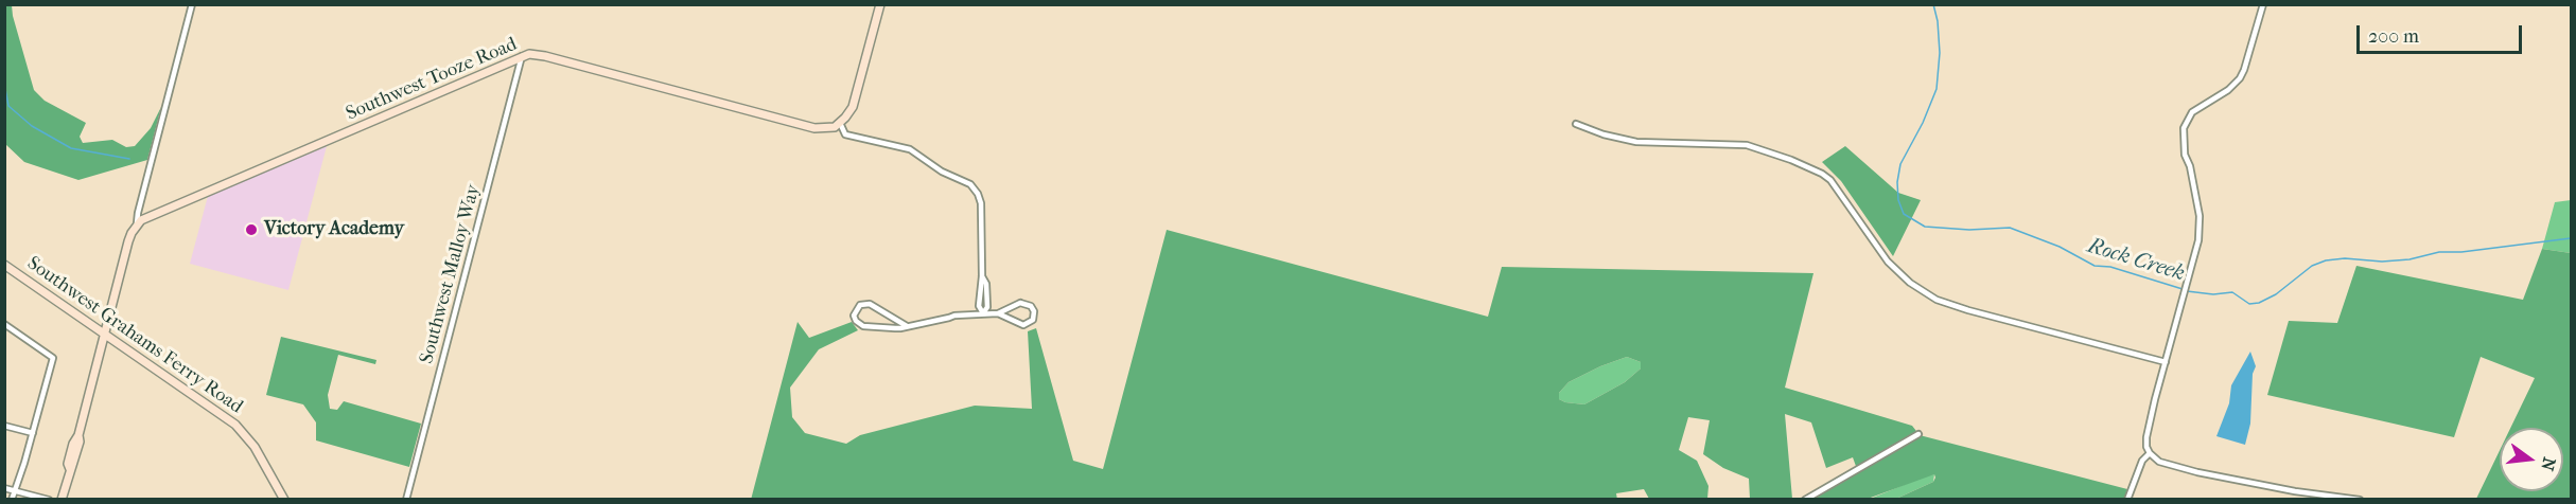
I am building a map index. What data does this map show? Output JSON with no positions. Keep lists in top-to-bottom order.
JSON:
{
  "streets": {
    "main road": ["Southwest Tooze Road", "Southwest Grahams Ferry Road"],
    "street": ["Southwest Malloy Way"]
  },
  "crossings": [
    ["Southwest Tooze Road", "Southwest Malloy Way"]
  ],
  "water": ["Rock Creek"],
  "places": ["Victory Academy"],
  "scale_bar": "200 m",
  "north": "right"
}
